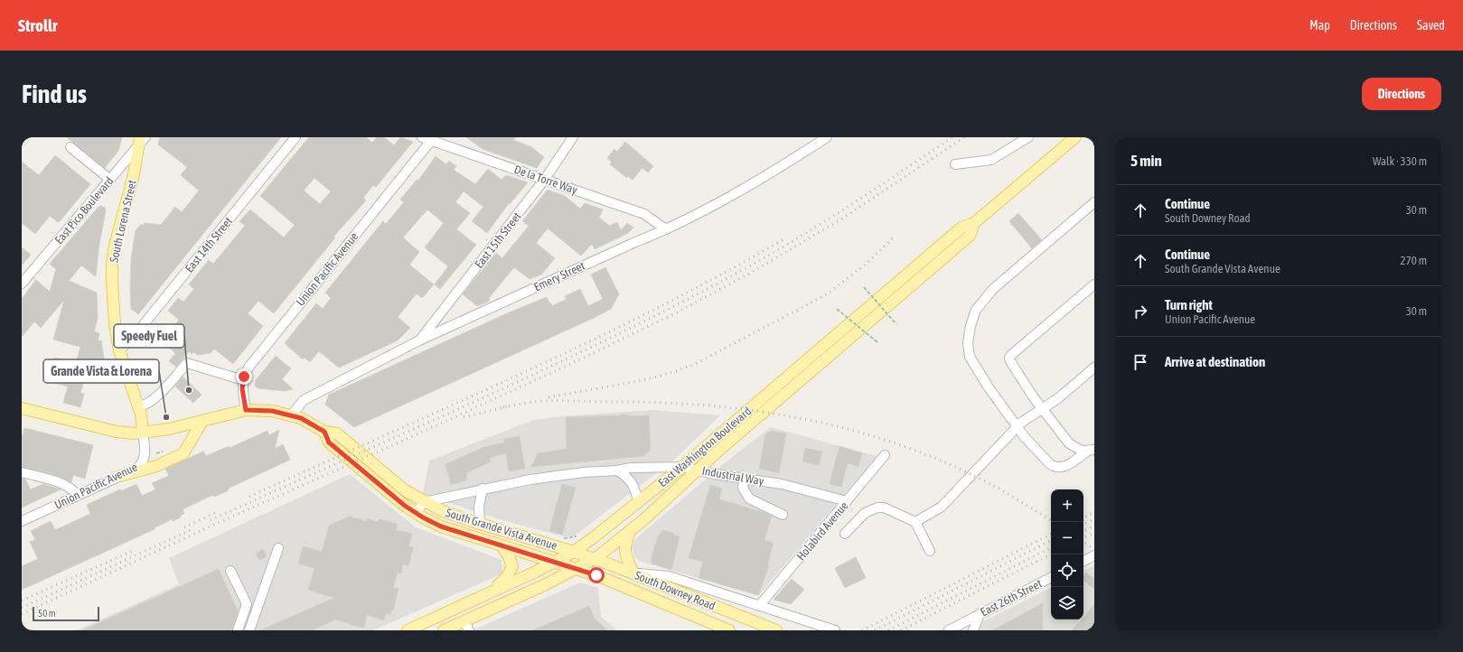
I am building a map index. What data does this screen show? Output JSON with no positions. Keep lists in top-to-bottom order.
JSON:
{
  "streets": {
    "main road": [
      "South Lorena Street",
      "East Washington Boulevard",
      "South Grande Vista Avenue",
      "South Downey Road"
    ],
    "street": [
      "De la Torre Way",
      "East Pico Boulevard",
      "East 15th Street",
      "East 14th Street",
      "Union Pacific Avenue",
      "Emery Street",
      "Industrial Way",
      "Holabird Avenue",
      "East 26th Street"
    ]
  },
  "crossings": [
    ["De la Torre Way", "East 15th Street"],
    ["De la Torre Way", "Union Pacific Avenue"],
    ["De la Torre Way", "Emery Street"],
    ["East Pico Boulevard", "South Lorena Street"],
    ["South Lorena Street", "East 14th Street"],
    ["South Lorena Street", "Union Pacific Avenue"],
    ["South Lorena Street", "South Grande Vista Avenue"],
    ["East 15th Street", "Emery Street"],
    ["Union Pacific Avenue", "South Grande Vista Avenue"],
    ["Emery Street", "South Grande Vista Avenue"],
    ["East Washington Boulevard", "Industrial Way"],
    ["East Washington Boulevard", "South Grande Vista Avenue"],
    ["East Washington Boulevard", "South Downey Road"],
    ["Industrial Way", "South Grande Vista Avenue"],
    ["Industrial Way", "Holabird Avenue"],
    ["South Grande Vista Avenue", "South Downey Road"]
  ],
  "places": ["Speedy Fuel", "Grande Vista & Lorena"],
  "scale_bar": "50 m",
  "page": {
    "header": "Strollr",
    "nav": ["Map", "Directions", "Saved"],
    "buttons": "Directions",
    "title": "Find us",
    "heading": ["5 min", "Walk · 330 m"],
    "list": [
      ["Continue", "South Downey Road", "30 m"],
      ["Continue", "South Grande Vista Avenue", "270 m"],
      ["Turn right", "Union Pacific Avenue", "30 m"],
      "Arrive at destination"
    ],
    "map_buttons": ["+", "−"],
    "scale": "50 m"
  }
}
